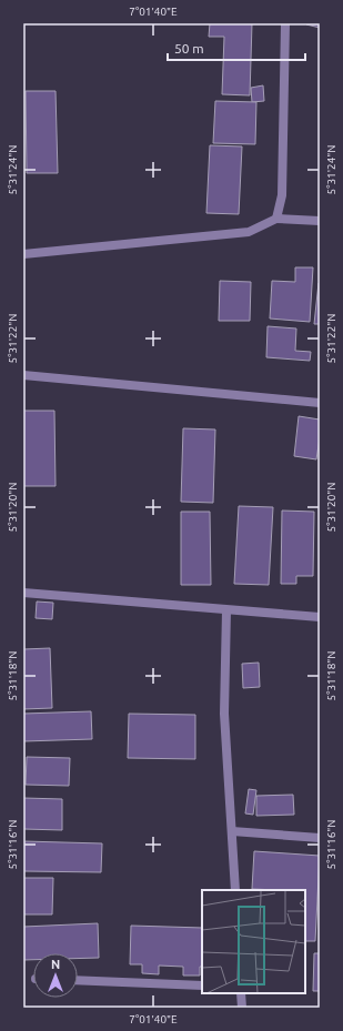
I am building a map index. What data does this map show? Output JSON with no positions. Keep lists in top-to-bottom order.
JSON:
{
  "scale_bar": "50 m",
  "north": "top",
  "coordinates": [
    "7°01'40\"E",
    "5°31'24\"N",
    "5°31'22\"N",
    "5°31'20\"N",
    "5°31'18\"N",
    "5°31'16\"N"
  ]
}
